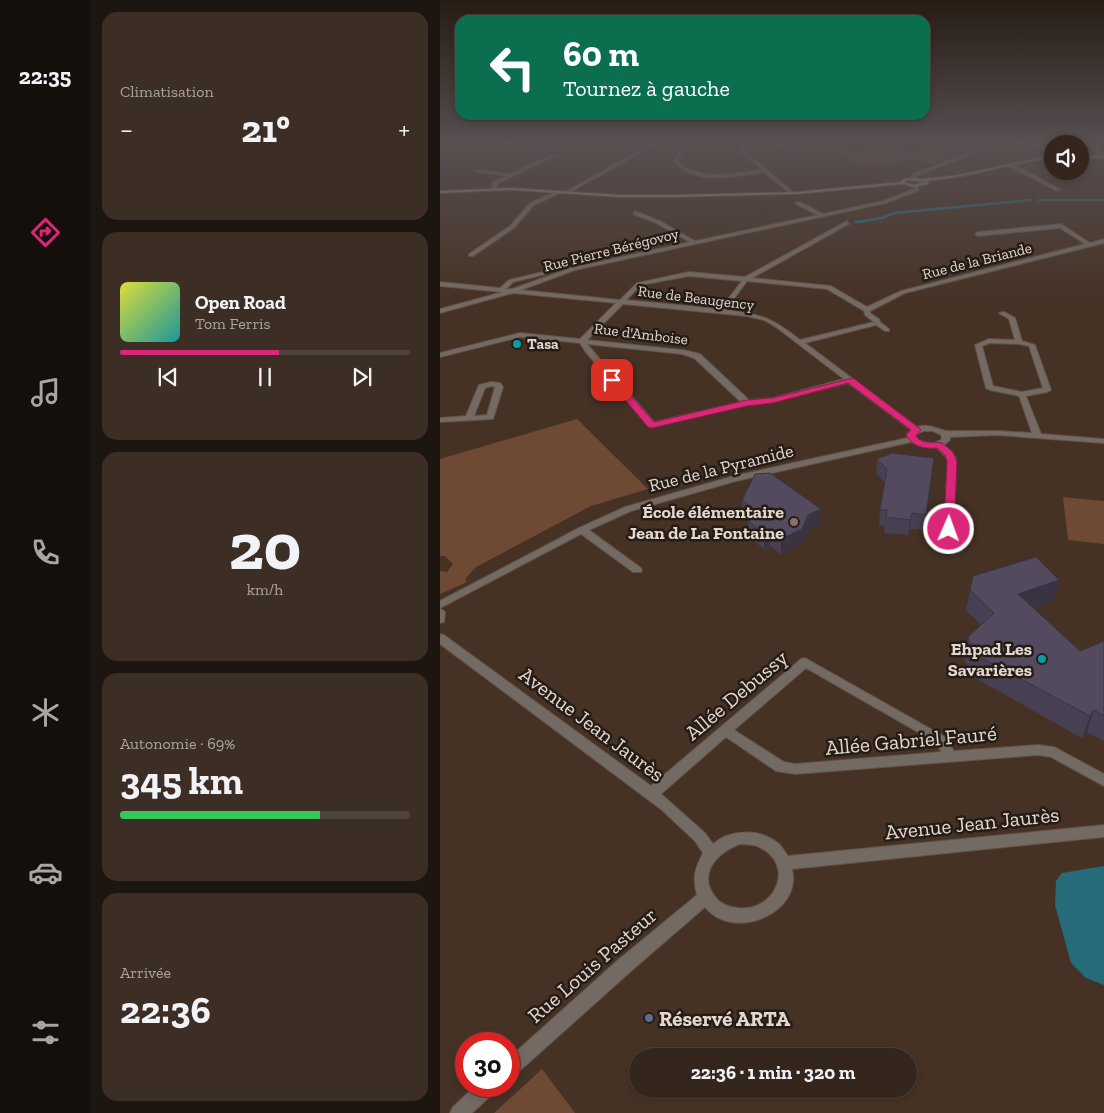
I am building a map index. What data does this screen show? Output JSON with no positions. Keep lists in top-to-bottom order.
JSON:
{
  "streets": {
    "street": [
      "Rue Pierre Bérégovoy",
      "Rue de la Briande",
      "Rue de Beaugency",
      "Rue d'Amboise",
      "Rue de la Pyramide",
      "Allée Debussy",
      "Avenue Jean Jaurès",
      "Allée Gabriel Fauré",
      "Rue Louis Pasteur"
    ]
  },
  "crossings": [
    ["Rue Pierre Bérégovoy", "Rue de Beaugency"],
    ["Allée Debussy", "Avenue Jean Jaurès"],
    ["Allée Debussy", "Allée Gabriel Fauré"],
    ["Avenue Jean Jaurès", "Rue Louis Pasteur"]
  ],
  "places": [
    "Tasa",
    "École élémentaire Jean de La Fontaine",
    "Ehpad Les Savarières",
    "Réservé ARTA"
  ],
  "page": {
    "tabs": "22:35",
    "tile": [
      "Climatisation",
      ["20", "km/h"],
      ["Autonomie · 69%", "345 km"],
      ["Arrivée", "22:36"]
    ],
    "turn": ["60 m", "Tournez à gauche"],
    "heat": ["−", "21°", "+"],
    "song": ["Open Road", "Tom Ferris"],
    "limit": "30",
    "trip": "22:36 · 1 min · 320 m"
  }
}
